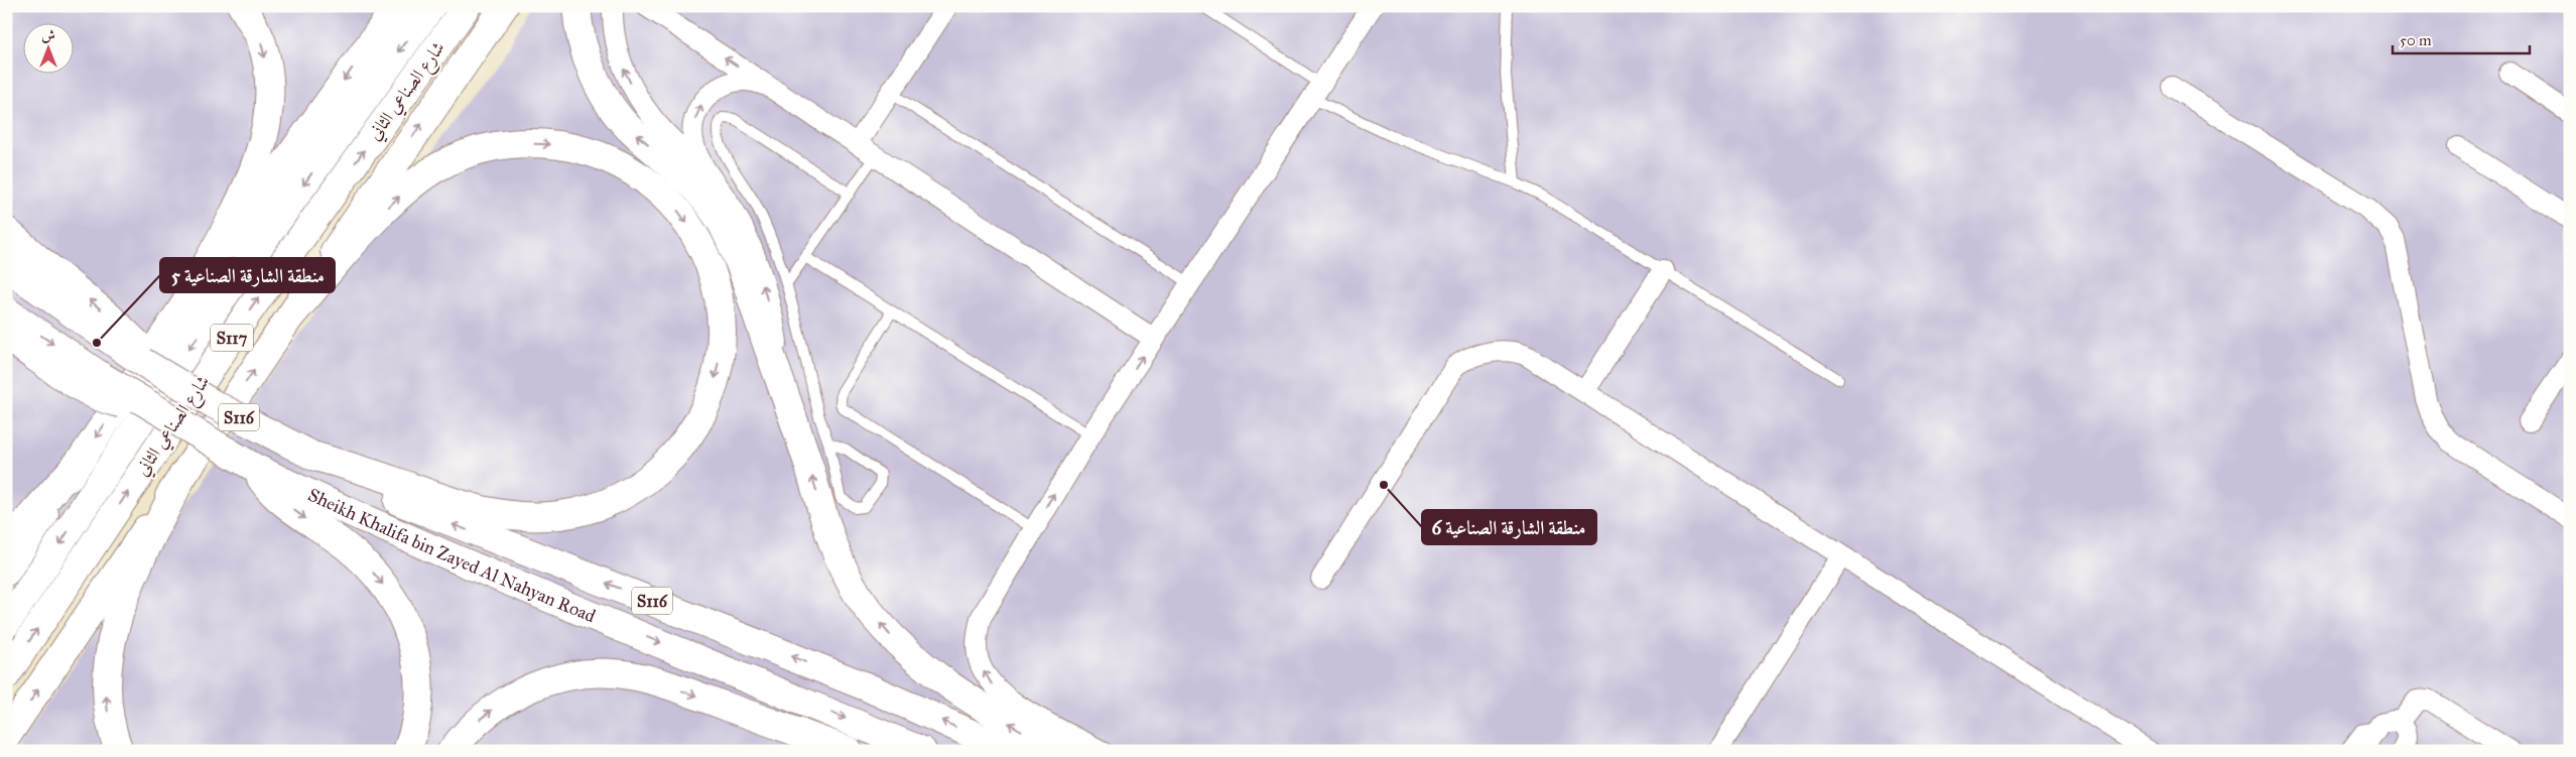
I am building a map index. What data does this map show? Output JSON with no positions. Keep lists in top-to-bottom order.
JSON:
{
  "streets": {
    "main road": [
      "شارع الصناعي الثاني",
      "S117",
      "S116",
      "Sheikh Khalifa bin Zayed Al Nahyan Road"
    ]
  },
  "places": ["منطقة الشارقة الصناعية 5", "منطقة الشارقة الصناعية 6"],
  "scale_bar": "50 m",
  "north": "top"
}
